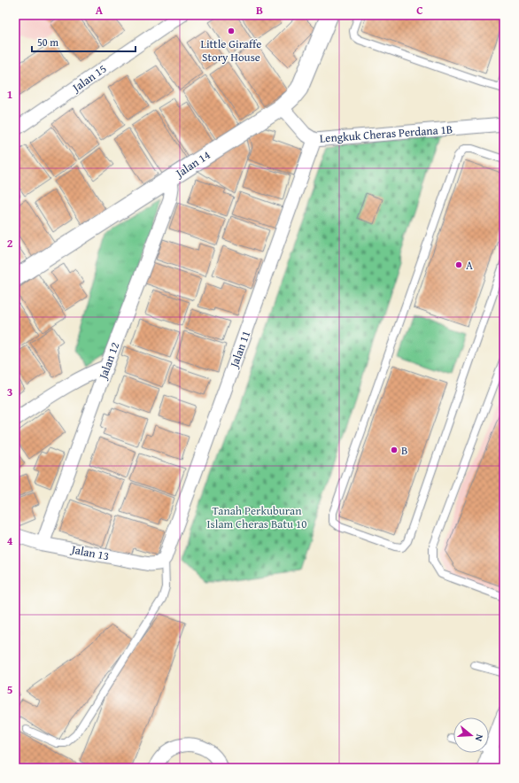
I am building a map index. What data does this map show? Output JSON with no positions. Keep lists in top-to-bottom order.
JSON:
{
  "streets": {
    "street": [
      "Jalan 15",
      "Lengkuk Cheras Perdana 1B",
      "Jalan 14",
      "Jalan 11",
      "Jalan 12",
      "Jalan 13"
    ]
  },
  "crossings": [
    ["Lengkuk Cheras Perdana 1B", "Jalan 14"],
    ["Lengkuk Cheras Perdana 1B", "Jalan 11"],
    ["Jalan 14", "Jalan 12"],
    ["Jalan 11", "Jalan 13"],
    ["Jalan 12", "Jalan 13"]
  ],
  "parks": ["Tanah Perkuburan Islam Cheras Batu 10"],
  "places": ["Little Giraffe Story House", "A", "B"],
  "scale_bar": "50 m",
  "north": "right",
  "grid": {
    "columns": ["A", "B", "C"],
    "rows": [
      "1",
      "2",
      "3",
      "4",
      "5"
    ]
  }
}
